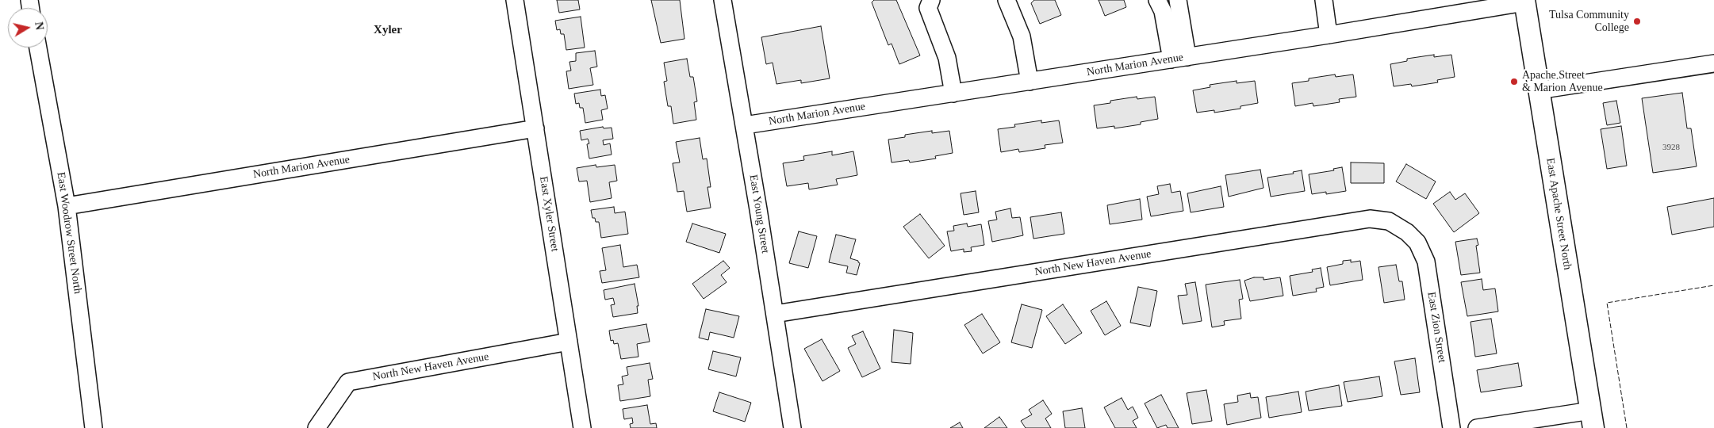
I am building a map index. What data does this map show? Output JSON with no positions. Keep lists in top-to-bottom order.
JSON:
{
  "streets": {
    "main road": ["East Apache Street North"],
    "street": [
      "North Marion Avenue",
      "East Xyler Street",
      "East Young Street",
      "East Woodrow Street North",
      "North New Haven Avenue",
      "East Zion Street"
    ]
  },
  "crossings": [
    ["North Marion Avenue", "East Xyler Street"],
    ["North Marion Avenue", "East Young Street"],
    ["North Marion Avenue", "East Apache Street North"],
    ["North Marion Avenue", "East Woodrow Street North"],
    ["East Xyler Street", "North New Haven Avenue"],
    ["East Young Street", "North New Haven Avenue"],
    ["North New Haven Avenue", "East Zion Street"]
  ],
  "districts": ["Xyler"],
  "places": ["Tulsa Community College", "Apache Street & Marion Avenue"],
  "house_numbers": ["3928"],
  "north": "right"
}
